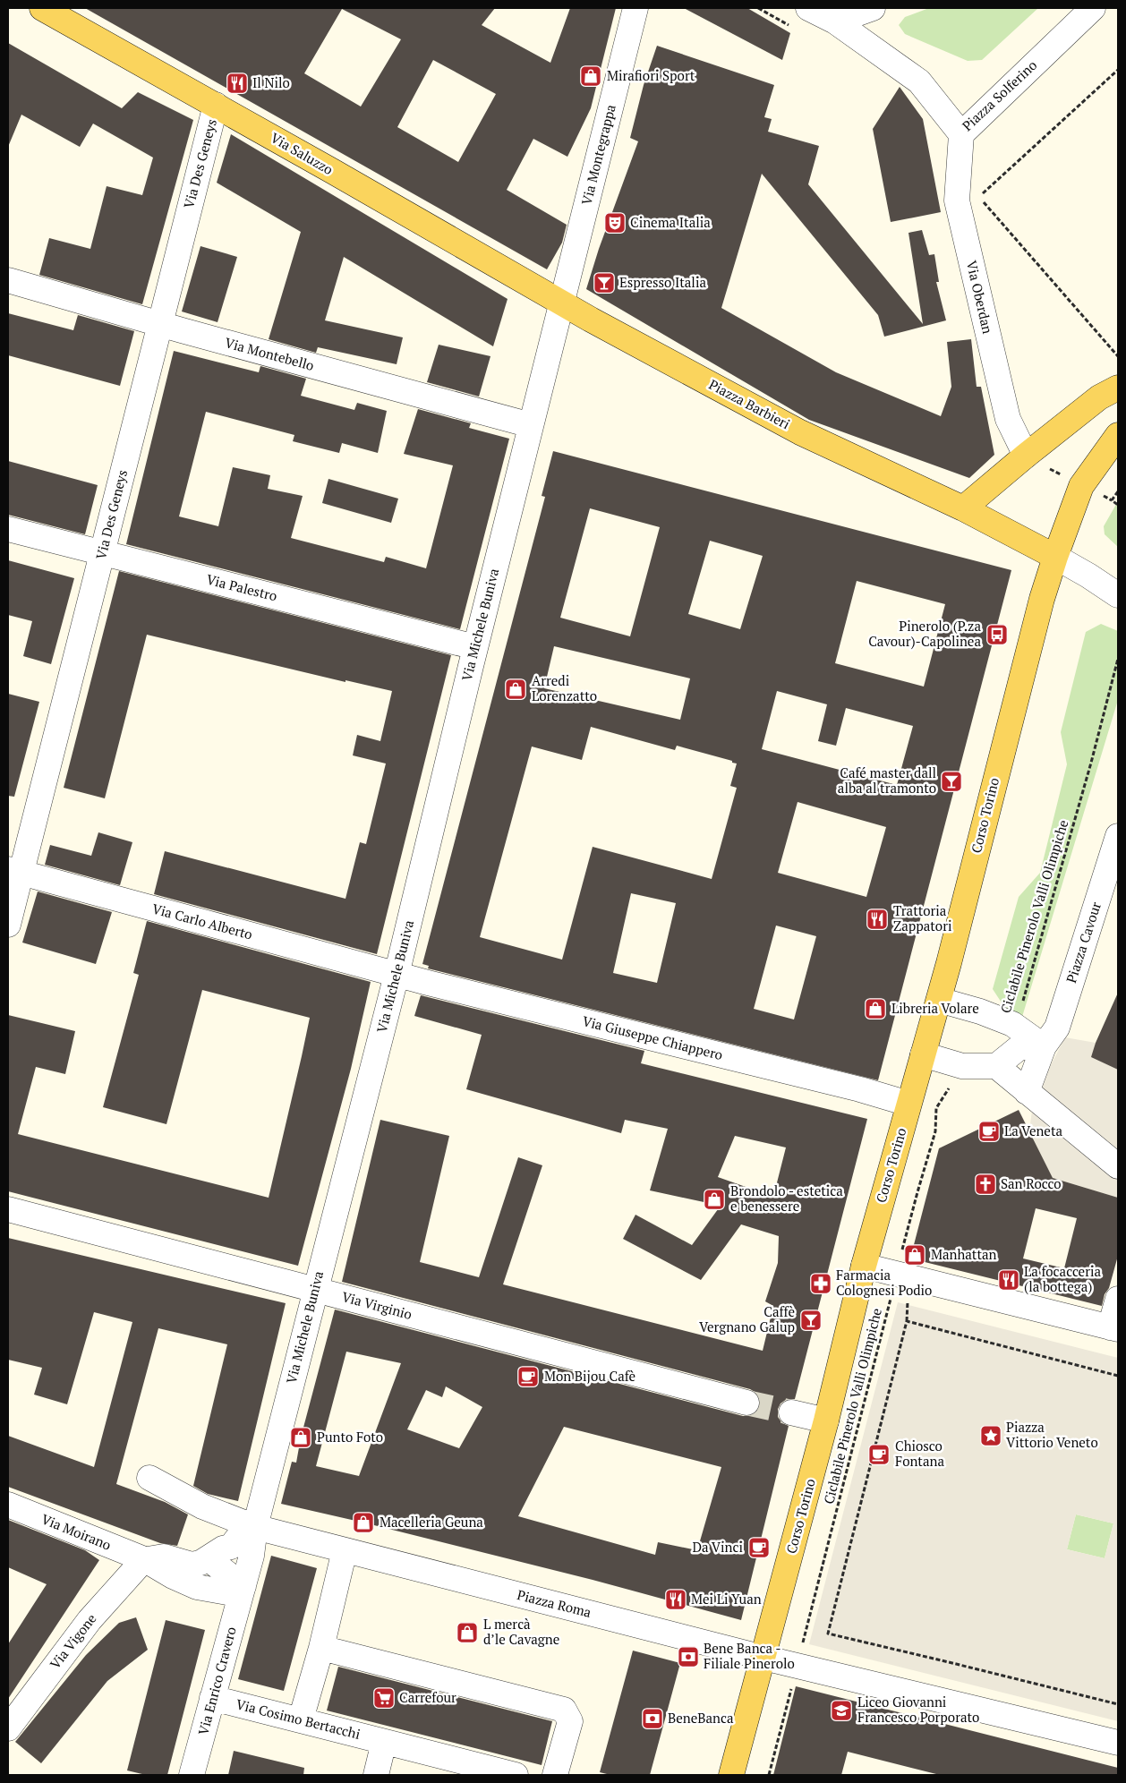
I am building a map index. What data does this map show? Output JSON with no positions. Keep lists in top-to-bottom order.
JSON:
{
  "streets": {
    "main road": ["Via Saluzzo", "Piazza Barbieri", "Corso Torino"],
    "street": [
      "Piazza Solferino",
      "Via Montegrappa",
      "Via Des Geneys",
      "Via Oberdan",
      "Via Montebello",
      "Via Palestro",
      "Via Michele Buniva",
      "Via Carlo Alberto",
      "Piazza Cavour",
      "Via Giuseppe Chiappero",
      "Via Virginio",
      "Via Moirano",
      "Piazza Roma",
      "Via Vigone",
      "Via Enrico Cravero",
      "Via Cosimo Bertacchi"
    ],
    "path": ["Ciclabile Pinerolo Valli Olimpiche"]
  },
  "crossings": [
    ["Piazza Solferino", "Via Oberdan"],
    ["Via Saluzzo", "Via Montegrappa"],
    ["Via Saluzzo", "Via Des Geneys"],
    ["Via Saluzzo", "Piazza Barbieri"],
    ["Via Montegrappa", "Piazza Barbieri"],
    ["Via Des Geneys", "Via Montebello"],
    ["Via Des Geneys", "Via Palestro"],
    ["Via Des Geneys", "Via Carlo Alberto"],
    ["Via Montebello", "Via Michele Buniva"],
    ["Piazza Barbieri", "Corso Torino"],
    ["Via Palestro", "Via Michele Buniva"],
    ["Via Michele Buniva", "Via Carlo Alberto"],
    ["Via Michele Buniva", "Via Giuseppe Chiappero"],
    ["Via Michele Buniva", "Via Virginio"],
    ["Via Michele Buniva", "Via Moirano"],
    ["Via Michele Buniva", "Piazza Roma"],
    ["Via Michele Buniva", "Via Enrico Cravero"],
    ["Corso Torino", "Via Giuseppe Chiappero"],
    ["Corso Torino", "Piazza Roma"],
    ["Via Carlo Alberto", "Via Giuseppe Chiappero"],
    ["Via Moirano", "Piazza Roma"],
    ["Via Moirano", "Via Vigone"],
    ["Via Moirano", "Via Enrico Cravero"],
    ["Via Enrico Cravero", "Via Cosimo Bertacchi"]
  ],
  "places": {
    "shop": [
      "Mirafiori Sport",
      "Arredi Lorenzatto",
      "Libreria Volare",
      "Brondolo - estetica e benessere",
      "Manhattan",
      "Punto Foto",
      "Macelleria Geuna",
      "L mercà d’le Cavagne"
    ],
    "restaurant": [
      "Il Nilo",
      "Trattoria Zappatori",
      "La focacceria (la bottega)",
      "Mei Li Yuan"
    ],
    "theatre": ["Cinema Italia"],
    "bar": ["Espresso Italia", "Café master dall alba al tramonto", "Caffè Vergnano Galup"],
    "bus stop": ["Pinerolo (P.za Cavour)-Capolinea"],
    "cafe": [
      "La Veneta",
      "Mon Bijou Cafè",
      "Chiosco Fontana",
      "Da Vinci"
    ],
    "church": ["San Rocco"],
    "pharmacy": ["Farmacia Colognesi Podio"],
    "place": ["Piazza Vittorio Veneto"],
    "bank": ["Bene Banca - Filiale Pinerolo", "BeneBanca"],
    "supermarket": ["Carrefour"],
    "school or university": ["Liceo Giovanni Francesco Porporato"]
  }
}
